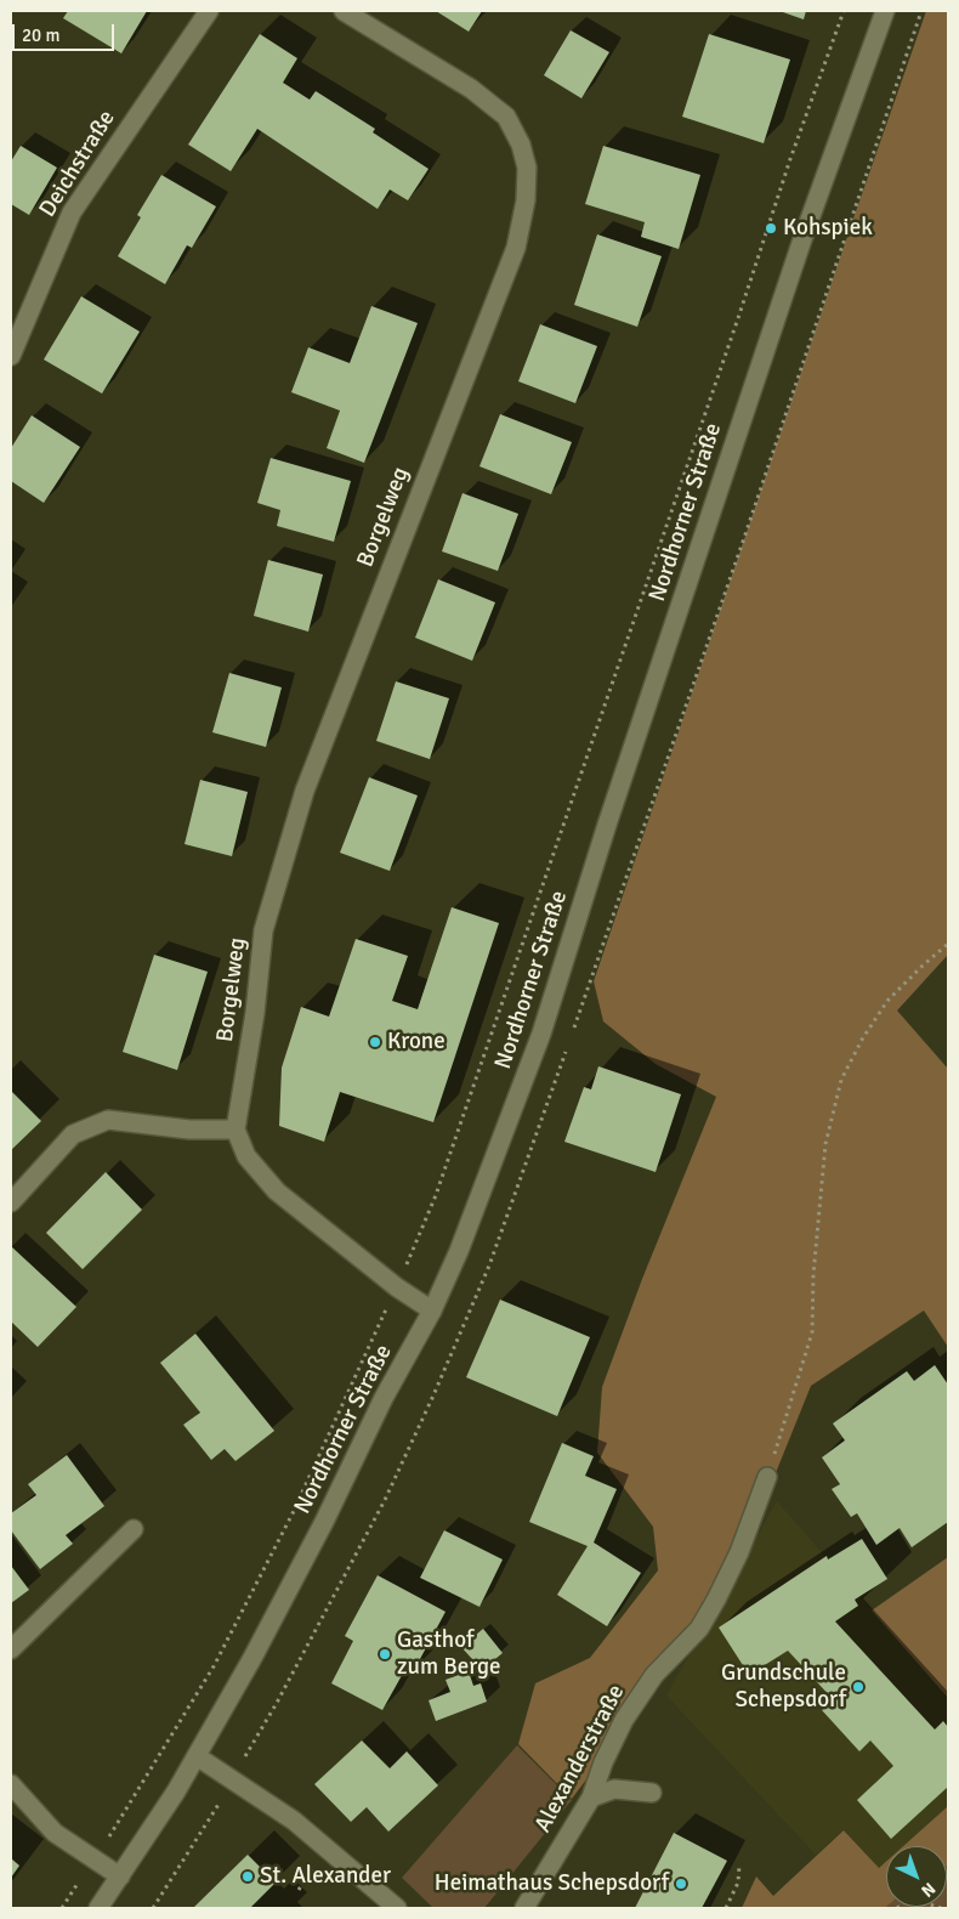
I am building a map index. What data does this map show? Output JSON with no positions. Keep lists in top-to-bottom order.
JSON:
{
  "streets": {
    "street": [
      "Deichstraße",
      "Nordhorner Straße",
      "Borgelweg",
      "Alexanderstraße"
    ]
  },
  "places": [
    "Kohspiek",
    "Krone",
    "Gasthof zum Berge",
    "Grundschule Schepsdorf",
    "St. Alexander",
    "Heimathaus Schepsdorf"
  ],
  "scale_bar": "20 m",
  "north": "bottom right"
}
